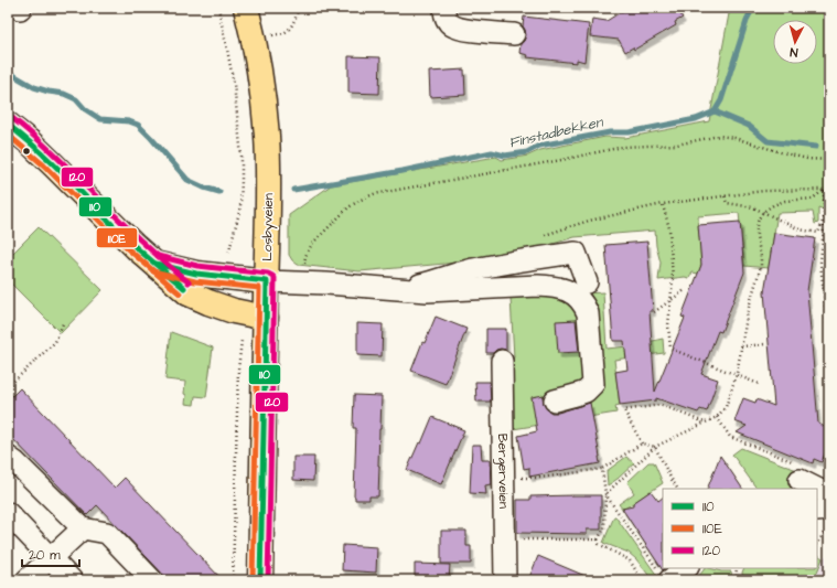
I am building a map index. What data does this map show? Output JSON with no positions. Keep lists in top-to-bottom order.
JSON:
{
  "streets": {
    "main road": ["Losbyveien"],
    "street": ["Bergerveien"]
  },
  "water": ["Finstadbekken"],
  "lines": ["transit line 120", "transit line 110", "transit line 110E"],
  "legend": ["110", "110E", "120"],
  "scale_bar": "20 m",
  "north": "bottom"
}
